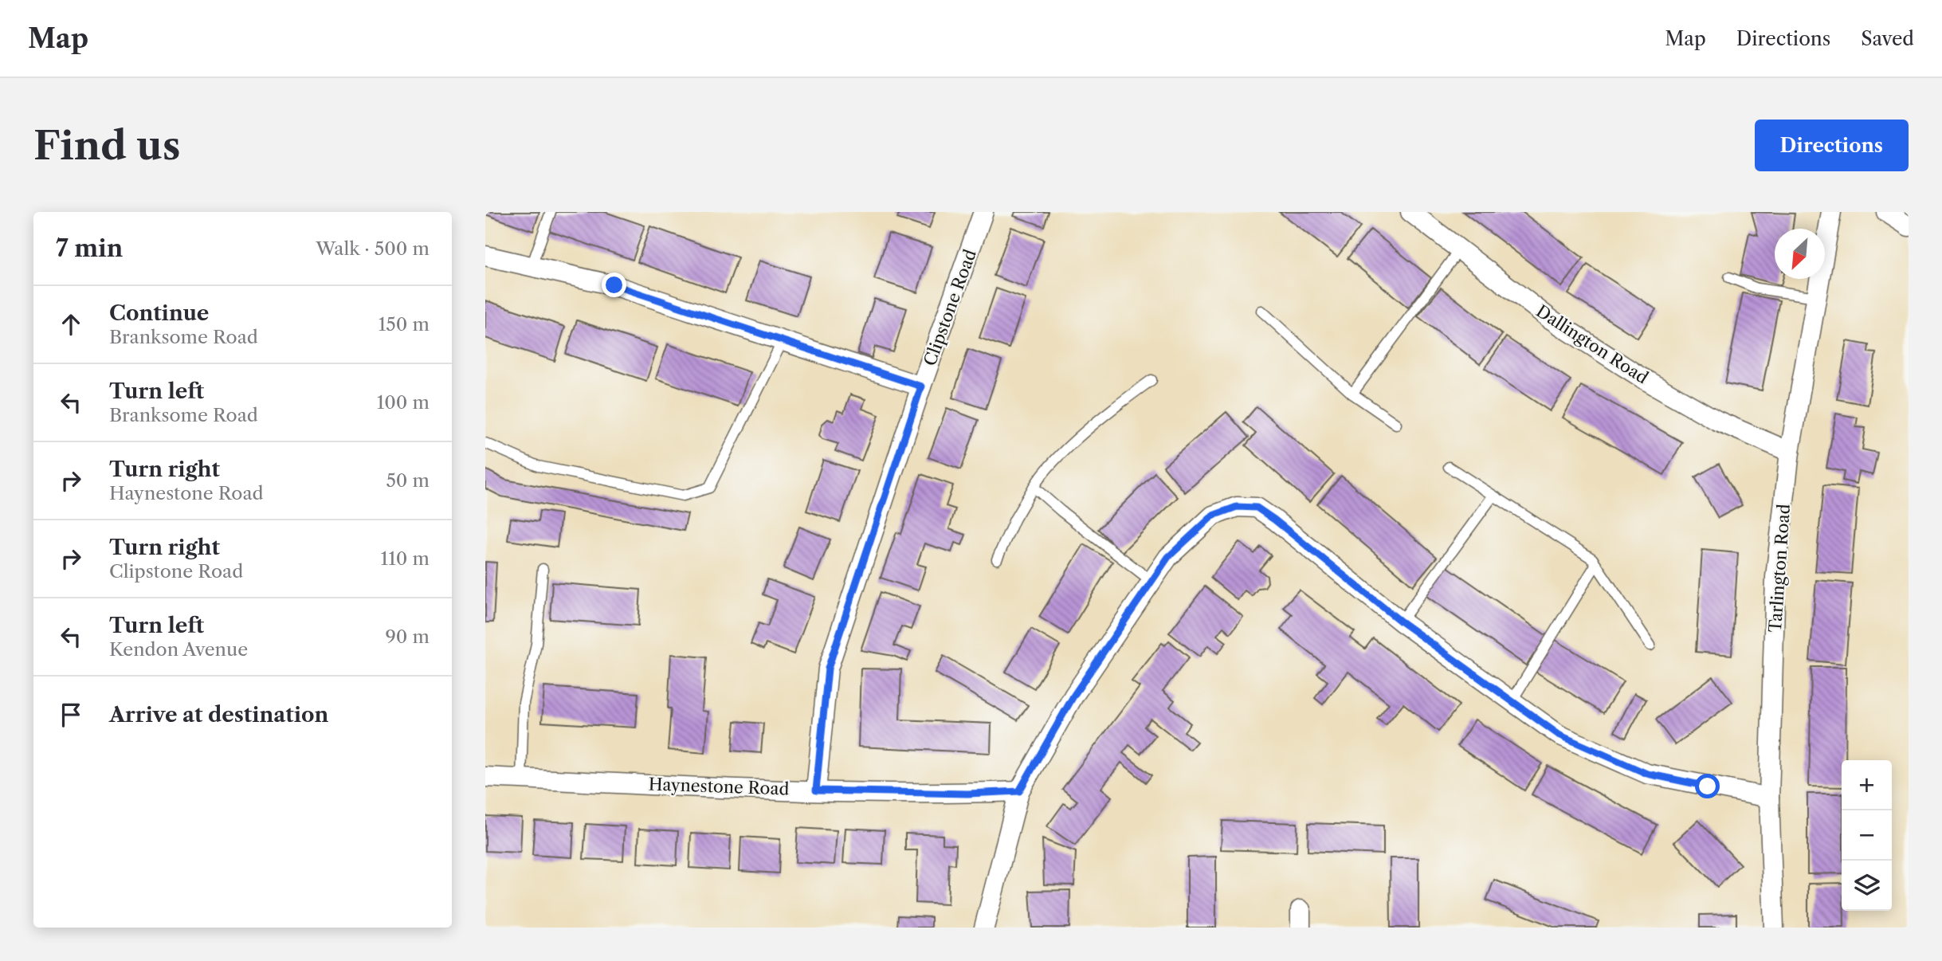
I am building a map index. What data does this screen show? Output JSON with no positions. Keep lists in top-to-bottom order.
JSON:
{
  "streets": {
    "street": [
      "Clipstone Road",
      "Dallington Road",
      "Tarlington Road",
      "Haynestone Road"
    ]
  },
  "crossings": [
    ["Clipstone Road", "Haynestone Road"],
    ["Dallington Road", "Tarlington Road"]
  ],
  "north": "bottom left",
  "page": {
    "header": "Map",
    "nav": ["Map", "Directions", "Saved"],
    "buttons": "Directions",
    "title": "Find us",
    "heading": ["7 min", "Walk · 500 m"],
    "list": [
      ["Continue", "Branksome Road", "150 m"],
      ["Turn left", "Branksome Road", "100 m"],
      ["Turn right", "Haynestone Road", "50 m"],
      ["Turn right", "Clipstone Road", "110 m"],
      ["Turn left", "Kendon Avenue", "90 m"],
      "Arrive at destination"
    ],
    "map_buttons": ["+", "−"]
  }
}
